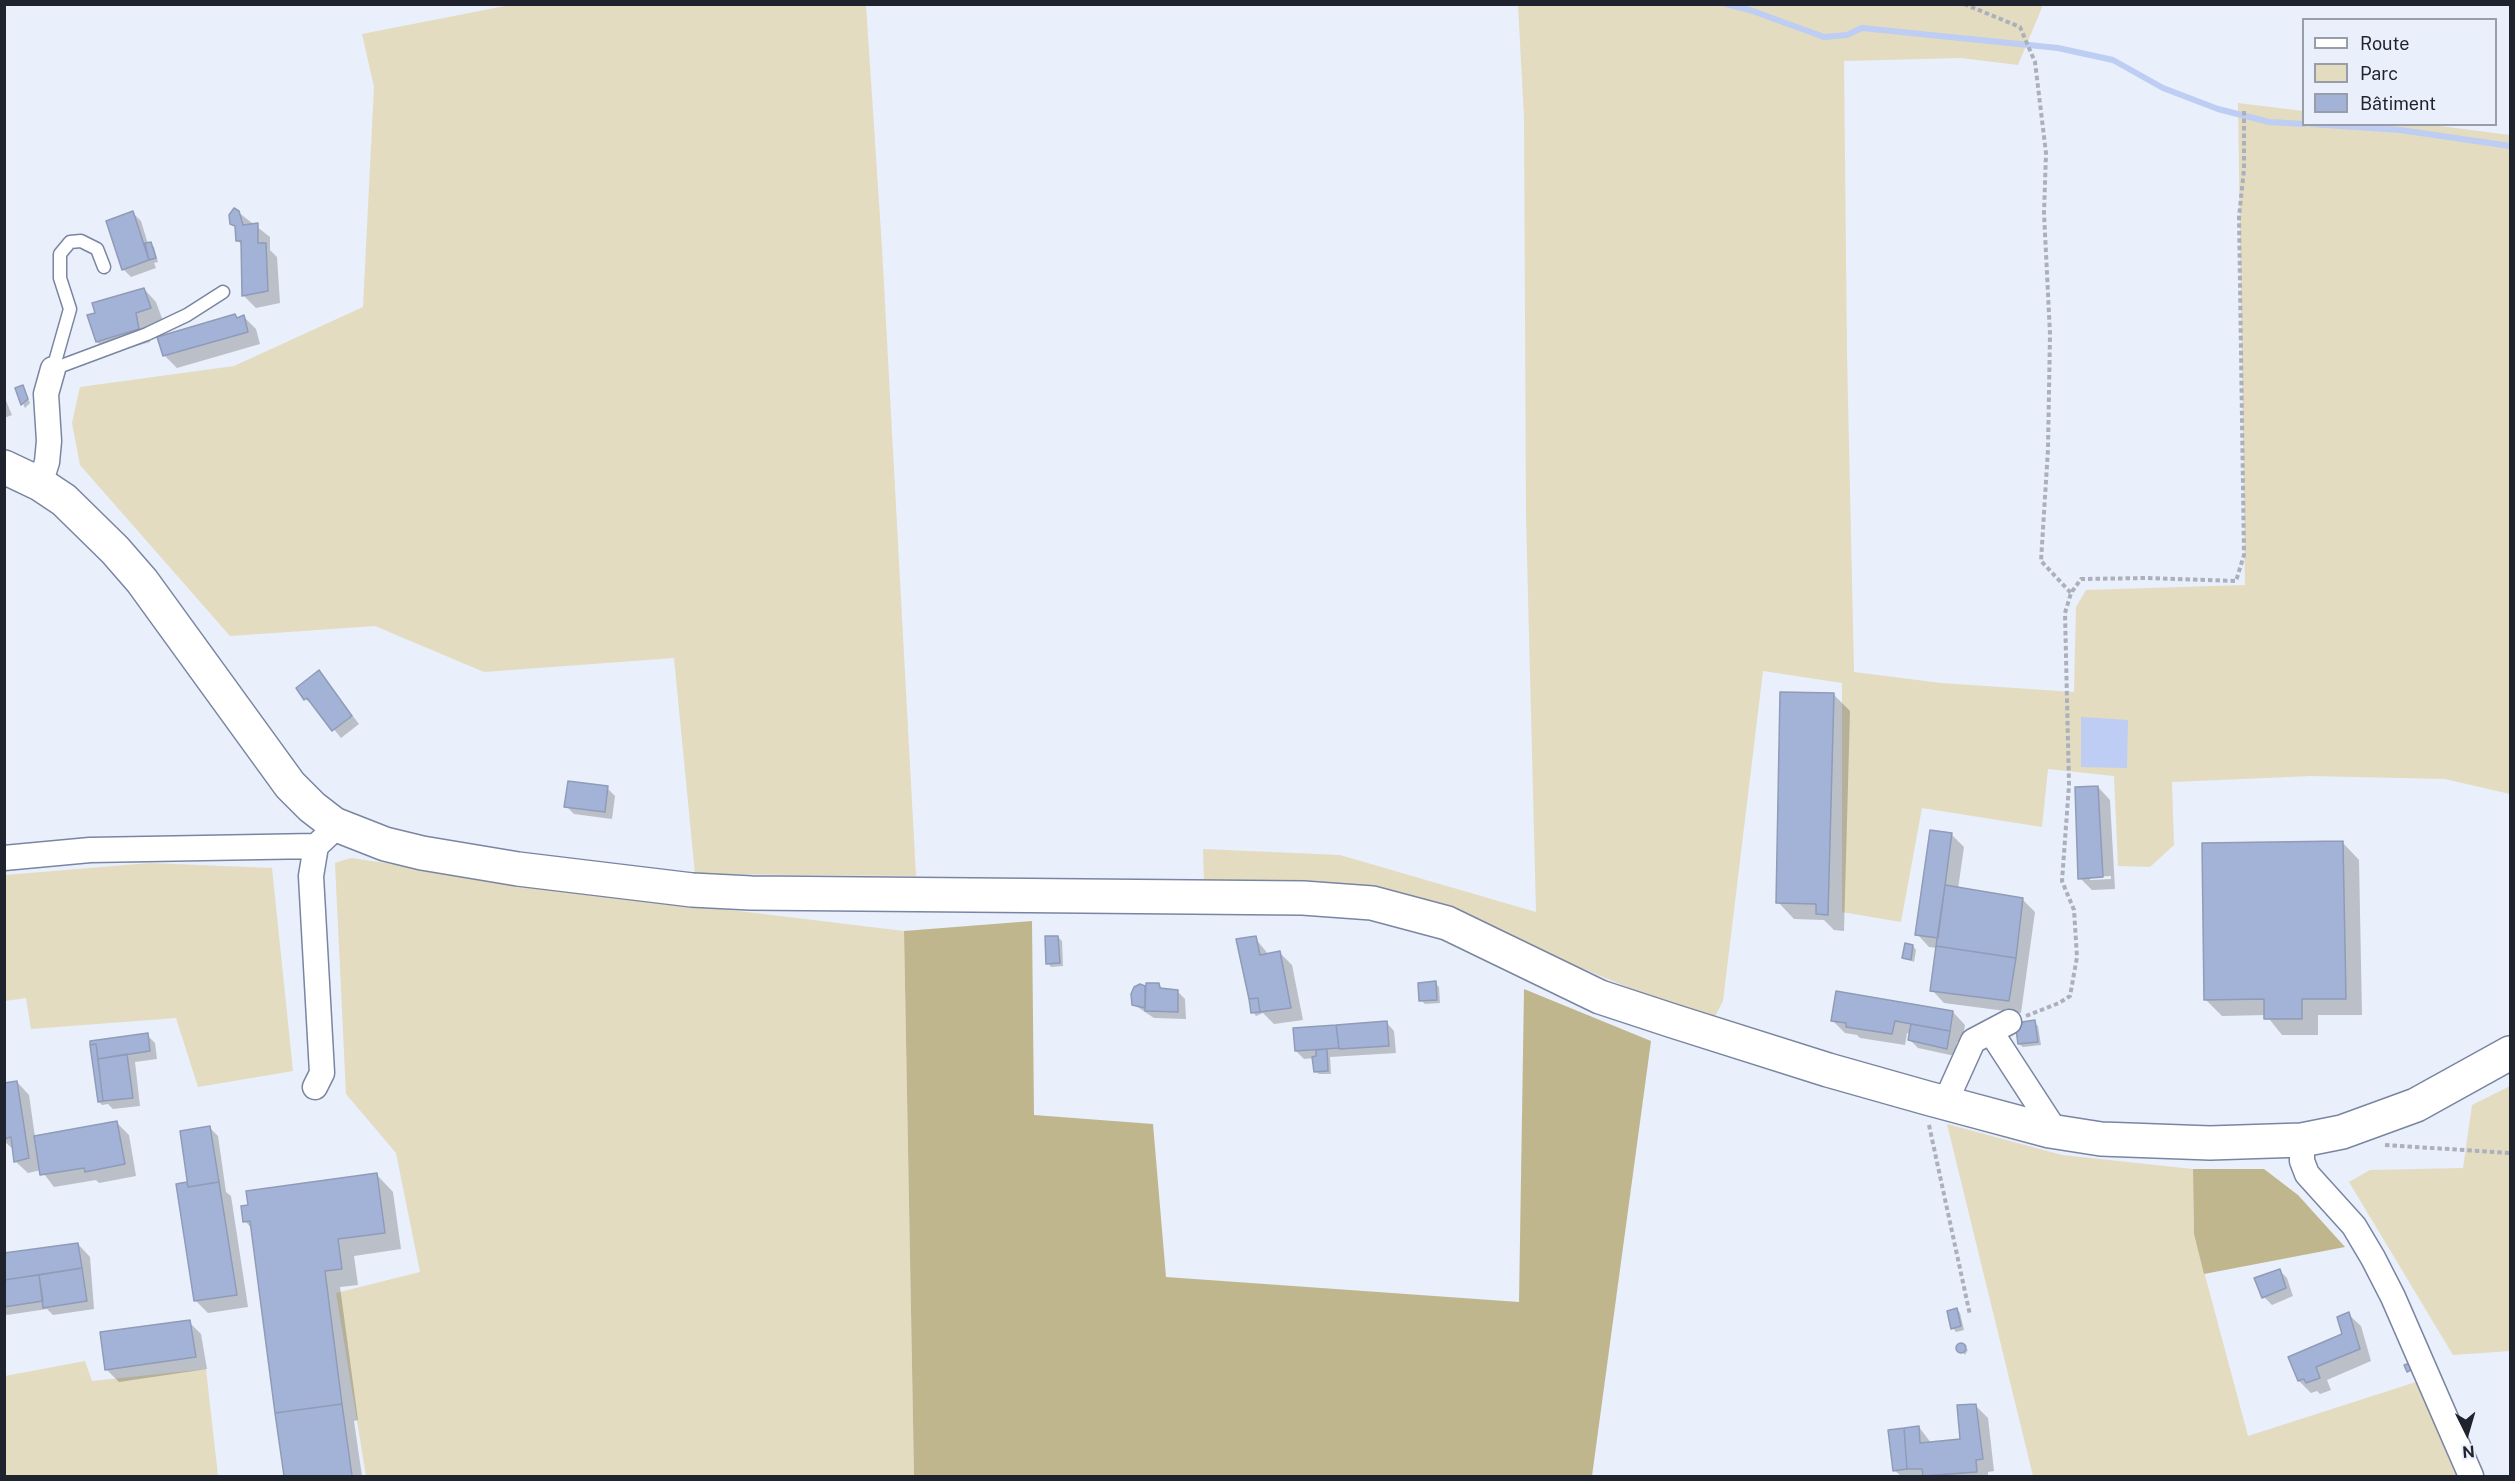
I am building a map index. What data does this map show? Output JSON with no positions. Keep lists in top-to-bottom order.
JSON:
{
  "legend": ["Route", "Parc", "Bâtiment"],
  "north": "bottom"
}
